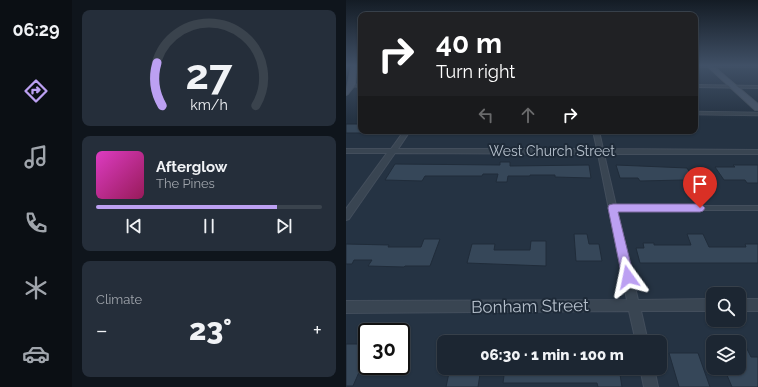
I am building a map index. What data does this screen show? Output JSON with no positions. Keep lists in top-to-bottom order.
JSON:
{
  "streets": {
    "street": ["West Church Street", "Bonham Street"]
  },
  "page": {
    "tabs": "06:29",
    "turn": ["40 m", "Turn right"],
    "song": ["Afterglow", "The Pines"],
    "tile": "Climate",
    "heat": ["−", "23°", "+"],
    "limit": "30",
    "trip": "06:30 · 1 min · 100 m",
    "gauge": ["27", "km/h"]
  }
}
